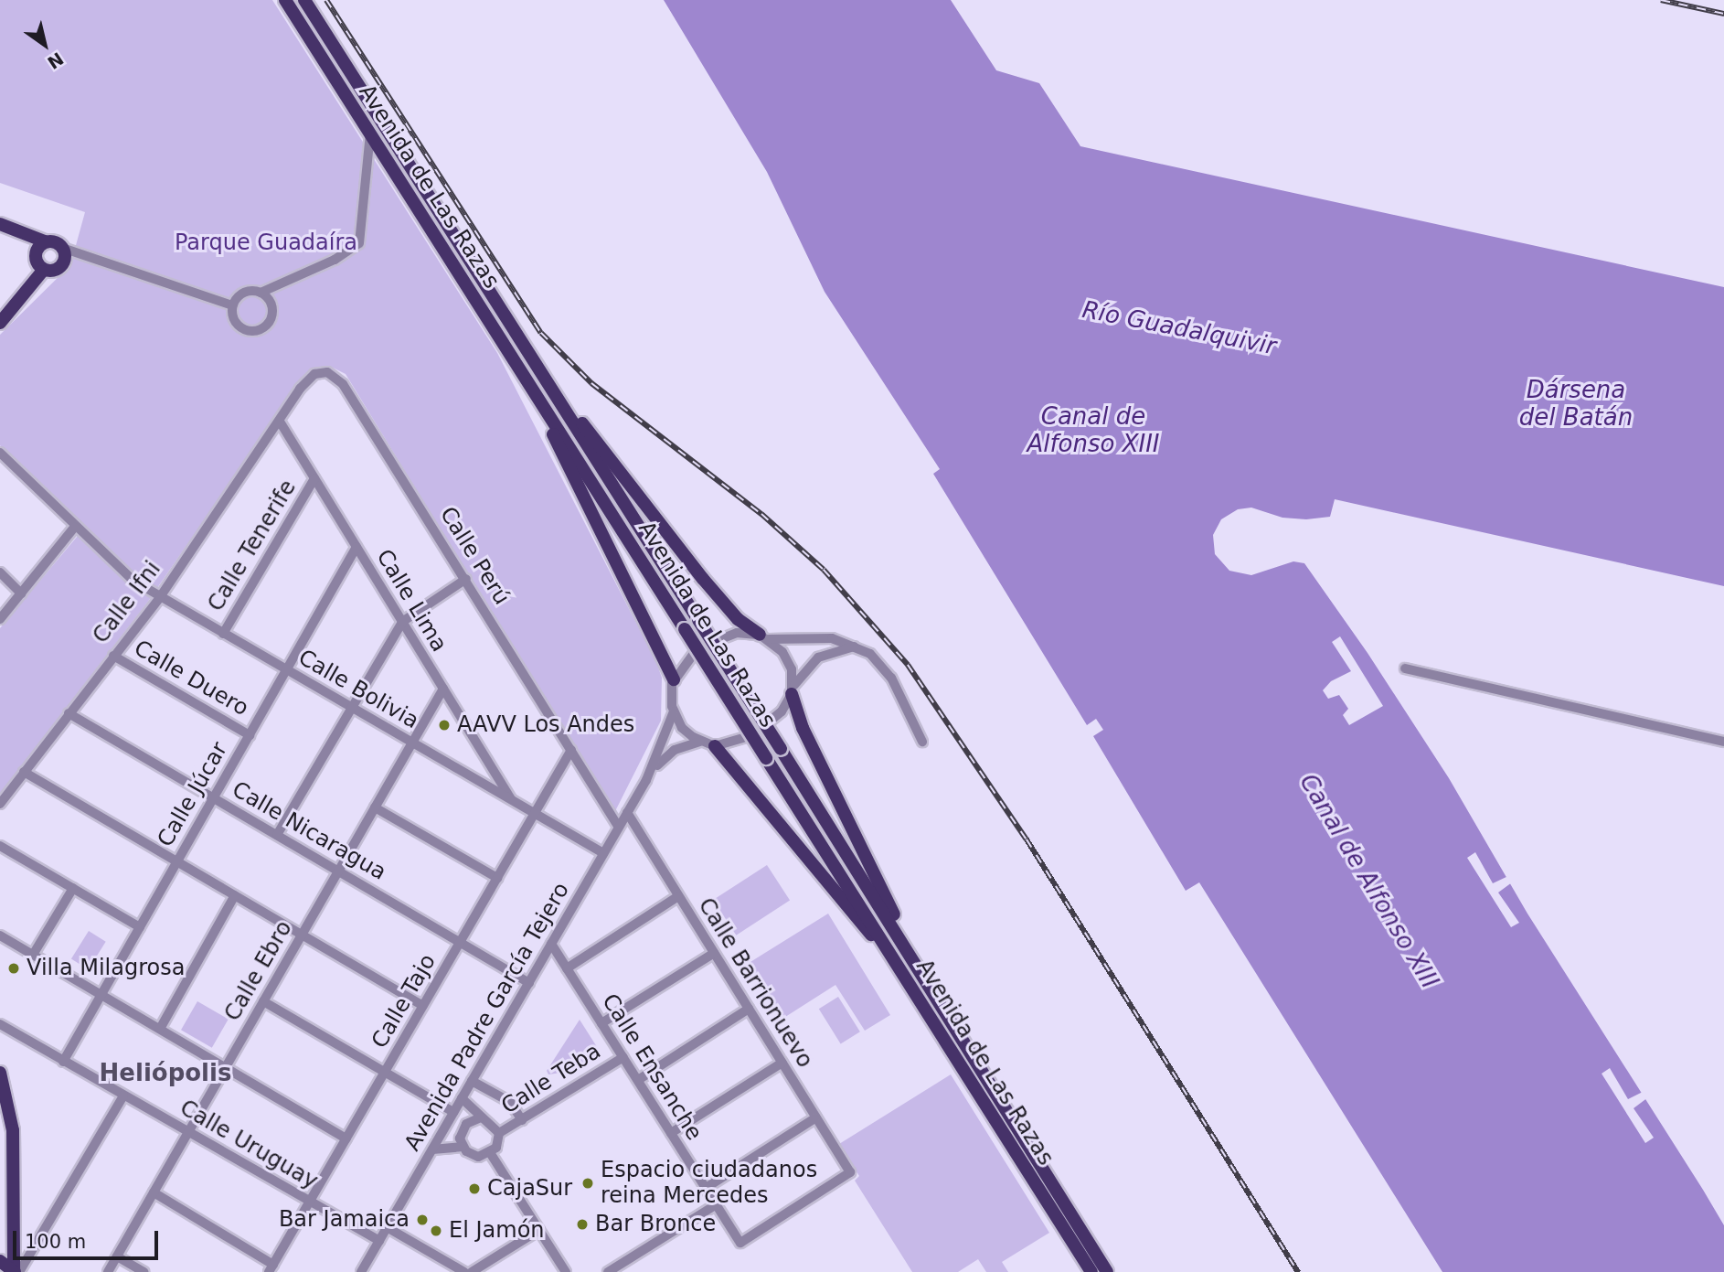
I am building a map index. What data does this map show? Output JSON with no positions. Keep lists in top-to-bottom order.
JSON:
{
  "streets": {
    "main road": ["Avenida de Las Razas"],
    "street": [
      "Calle Tenerife",
      "Calle Perú",
      "Calle Lima",
      "Calle Ifni",
      "Calle Duero",
      "Calle Bolivia",
      "Calle Júcar",
      "Calle Nicaragua",
      "Calle Ebro",
      "Calle Barrionuevo",
      "Calle Tajo",
      "Avenida Padre García Tejero",
      "Calle Ensanche",
      "Calle Teba",
      "Calle Uruguay"
    ]
  },
  "crossings": [
    ["Calle Tenerife", "Calle Lima"],
    ["Calle Tenerife", "Calle Bolivia"],
    ["Calle Perú", "Calle Lima"],
    ["Calle Perú", "Calle Ifni"],
    ["Calle Perú", "Calle Tajo"],
    ["Calle Perú", "Avenida Padre García Tejero"],
    ["Calle Lima", "Calle Ifni"],
    ["Calle Lima", "Calle Bolivia"],
    ["Calle Lima", "Calle Júcar"],
    ["Calle Lima", "Calle Ebro"],
    ["Calle Ifni", "Calle Duero"],
    ["Calle Ifni", "Calle Bolivia"],
    ["Calle Ifni", "Calle Nicaragua"],
    ["Calle Duero", "Calle Júcar"],
    ["Calle Bolivia", "Calle Júcar"],
    ["Calle Bolivia", "Calle Ebro"],
    ["Calle Bolivia", "Calle Tajo"],
    ["Calle Bolivia", "Avenida Padre García Tejero"],
    ["Calle Júcar", "Calle Nicaragua"],
    ["Calle Júcar", "Calle Uruguay"],
    ["Calle Nicaragua", "Calle Ebro"],
    ["Calle Nicaragua", "Calle Tajo"],
    ["Calle Nicaragua", "Avenida Padre García Tejero"],
    ["Calle Ebro", "Calle Uruguay"],
    ["Calle Barrionuevo", "Avenida Padre García Tejero"],
    ["Calle Barrionuevo", "Calle Ensanche"],
    ["Calle Tajo", "Calle Uruguay"],
    ["Avenida Padre García Tejero", "Calle Ensanche"],
    ["Avenida Padre García Tejero", "Calle Uruguay"],
    ["Calle Ensanche", "Calle Teba"]
  ],
  "districts": ["Heliópolis"],
  "water": ["Río Guadalquivir", "Dársena del Batán", "Canal de Alfonso XIII"],
  "parks": ["Parque Guadaíra"],
  "places": [
    "AAVV Los Andes",
    "Villa Milagrosa",
    "Espacio ciudadanos reina Mercedes",
    "CajaSur",
    "Bar Jamaica",
    "Bar Bronce",
    "El Jamón"
  ],
  "scale_bar": "100 m",
  "north": "bottom right"
}
